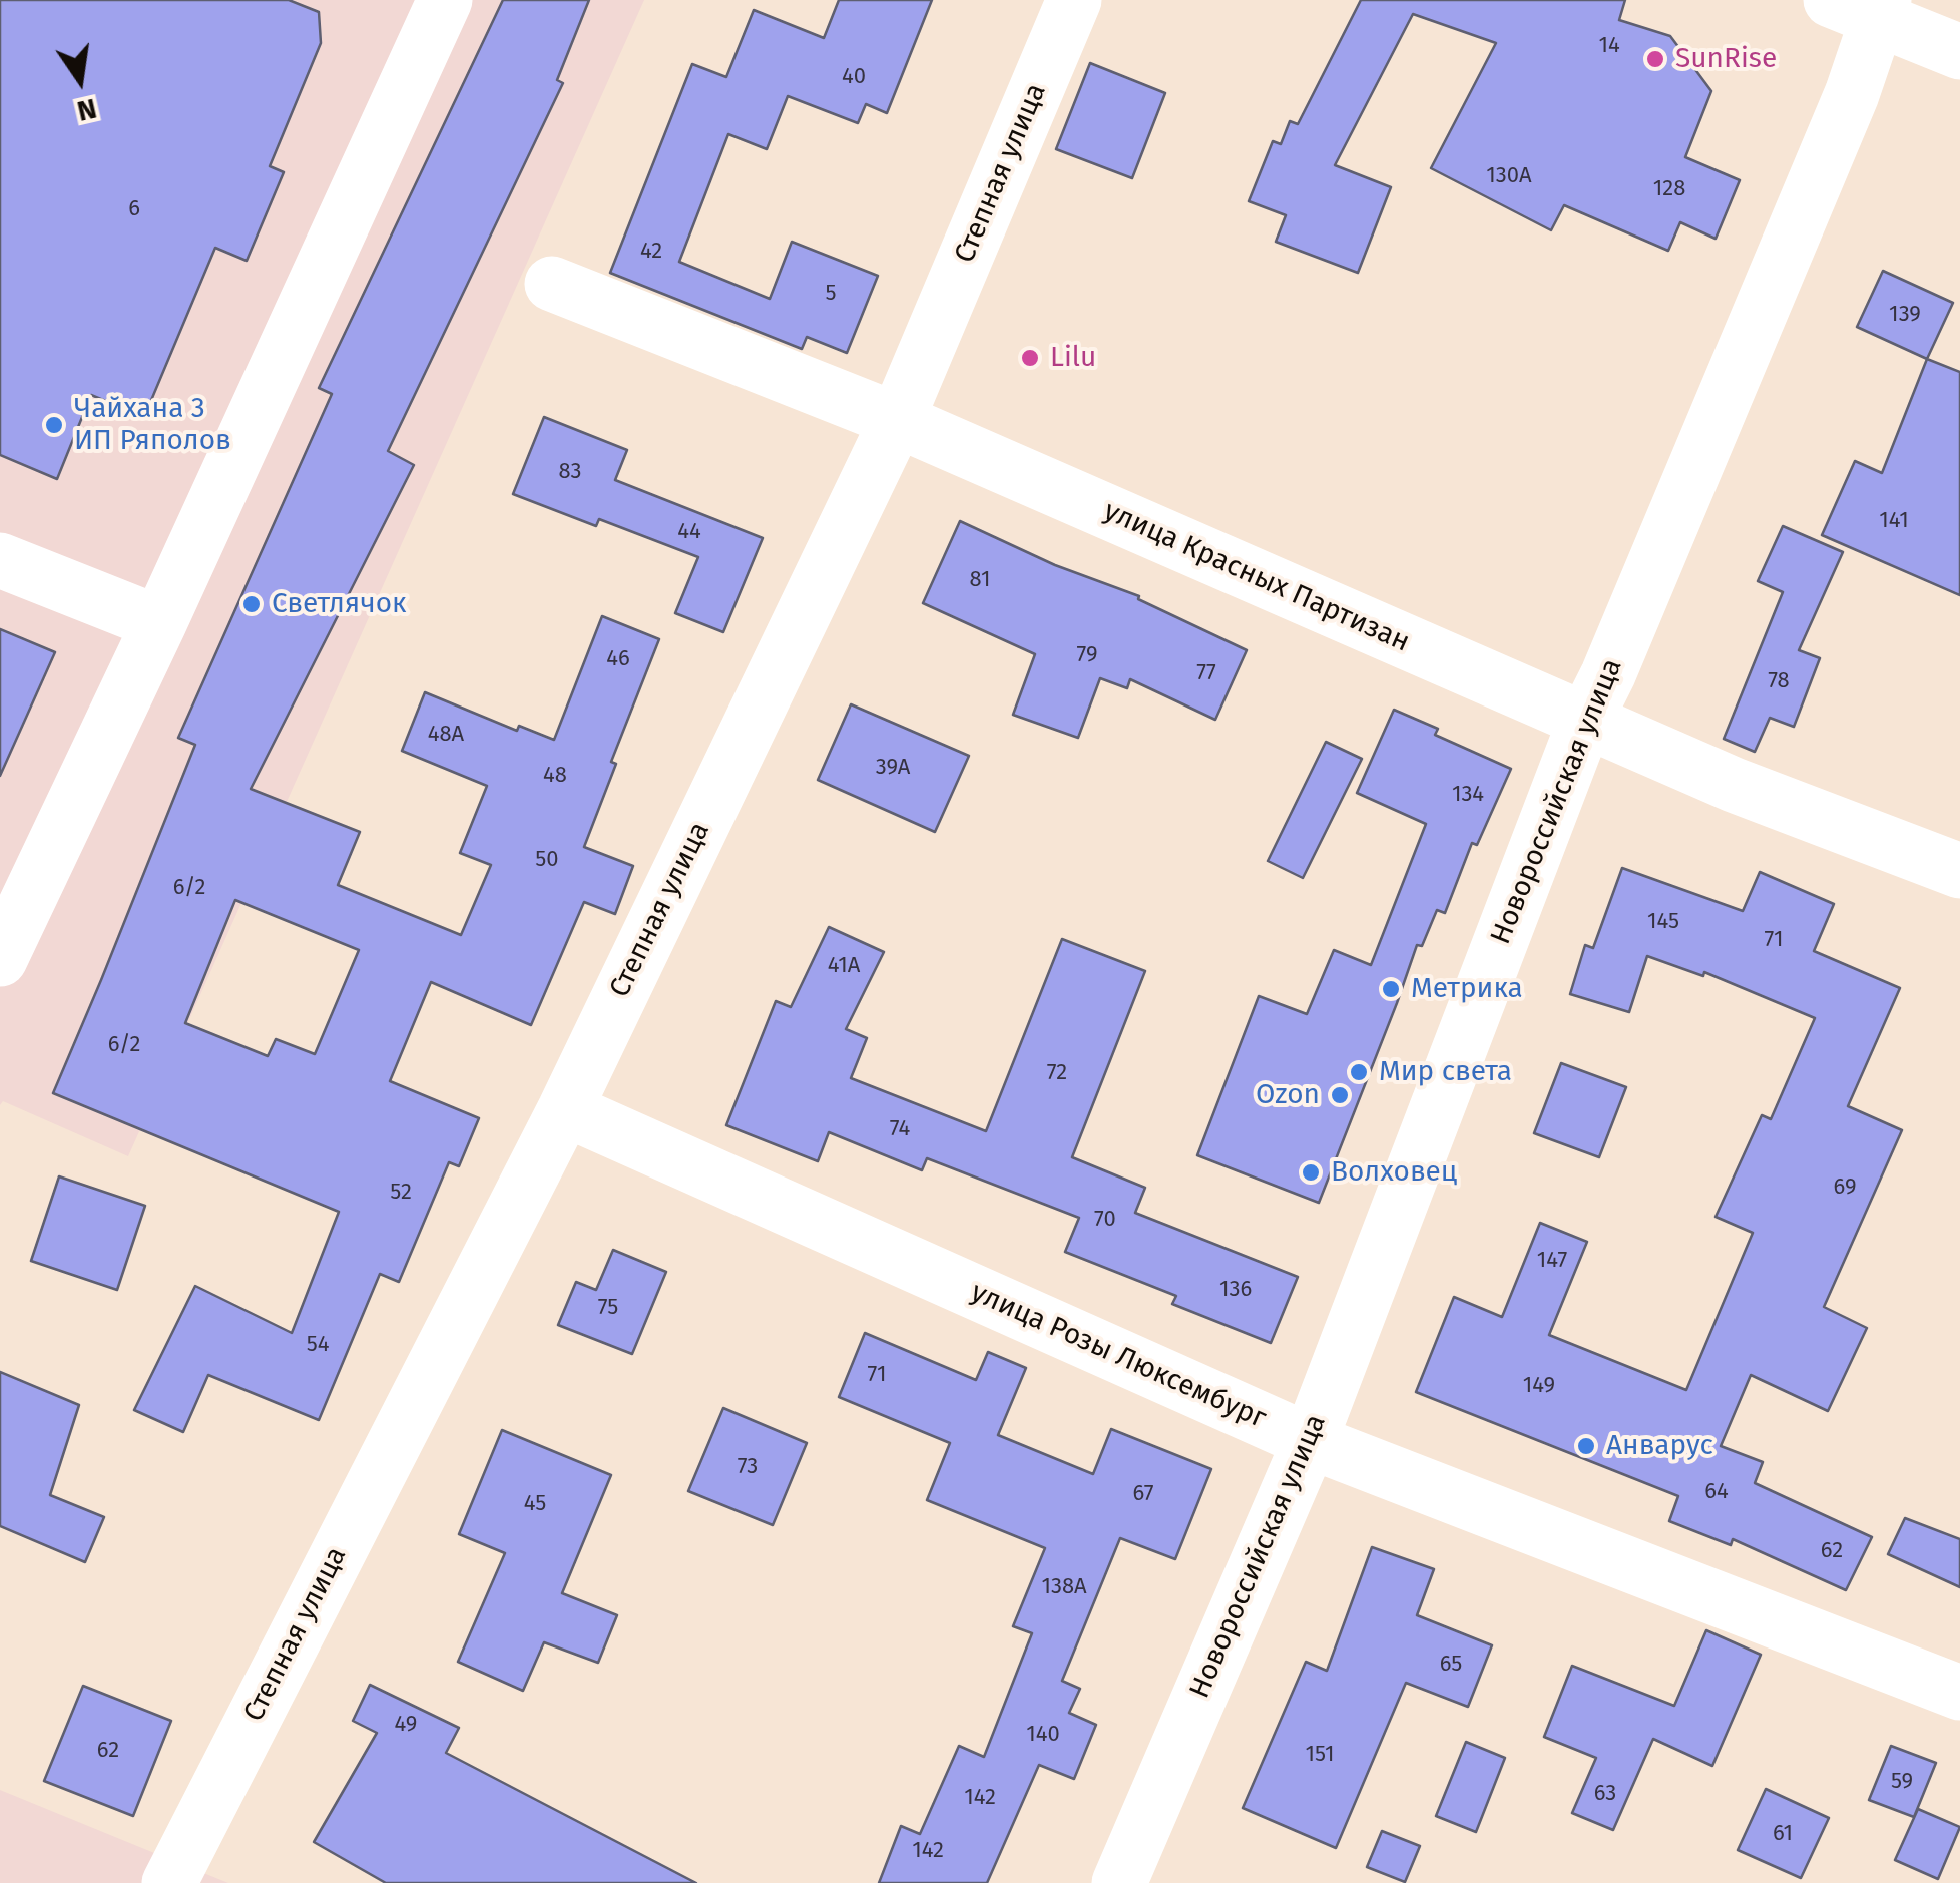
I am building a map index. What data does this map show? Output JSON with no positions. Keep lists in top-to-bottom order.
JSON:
{
  "streets": {
    "street": [
      "Степная улица",
      "улица Красных Партизан",
      "Новороссийская улица",
      "улица Розы Люксембург"
    ]
  },
  "crossings": [
    ["Степная улица", "улица Красных Партизан"],
    ["Степная улица", "улица Розы Люксембург"],
    ["улица Красных Партизан", "Новороссийская улица"],
    ["Новороссийская улица", "улица Розы Люксембург"]
  ],
  "places": [
    "SunRise",
    "Lilu",
    "Чайхана 3 ИП Ряполов",
    "Светлячок",
    "Метрика",
    "Мир света",
    "Ozon",
    "Волховец",
    "Анварус"
  ],
  "house_numbers": [
    "14",
    "40",
    "130А",
    "128",
    "6",
    "42",
    "5",
    "139",
    "83",
    "141",
    "44",
    "81",
    "79",
    "46",
    "77",
    "78",
    "48А",
    "39А",
    "48",
    "134",
    "50",
    "6/2",
    "145",
    "71",
    "41А",
    "6/2",
    "72",
    "74",
    "69",
    "52",
    "70",
    "147",
    "136",
    "75",
    "54",
    "71",
    "149",
    "73",
    "64",
    "67",
    "45",
    "62",
    "138А",
    "65",
    "49",
    "140",
    "62",
    "151",
    "59",
    "63",
    "142",
    "61",
    "142"
  ],
  "north": "bottom"
}
